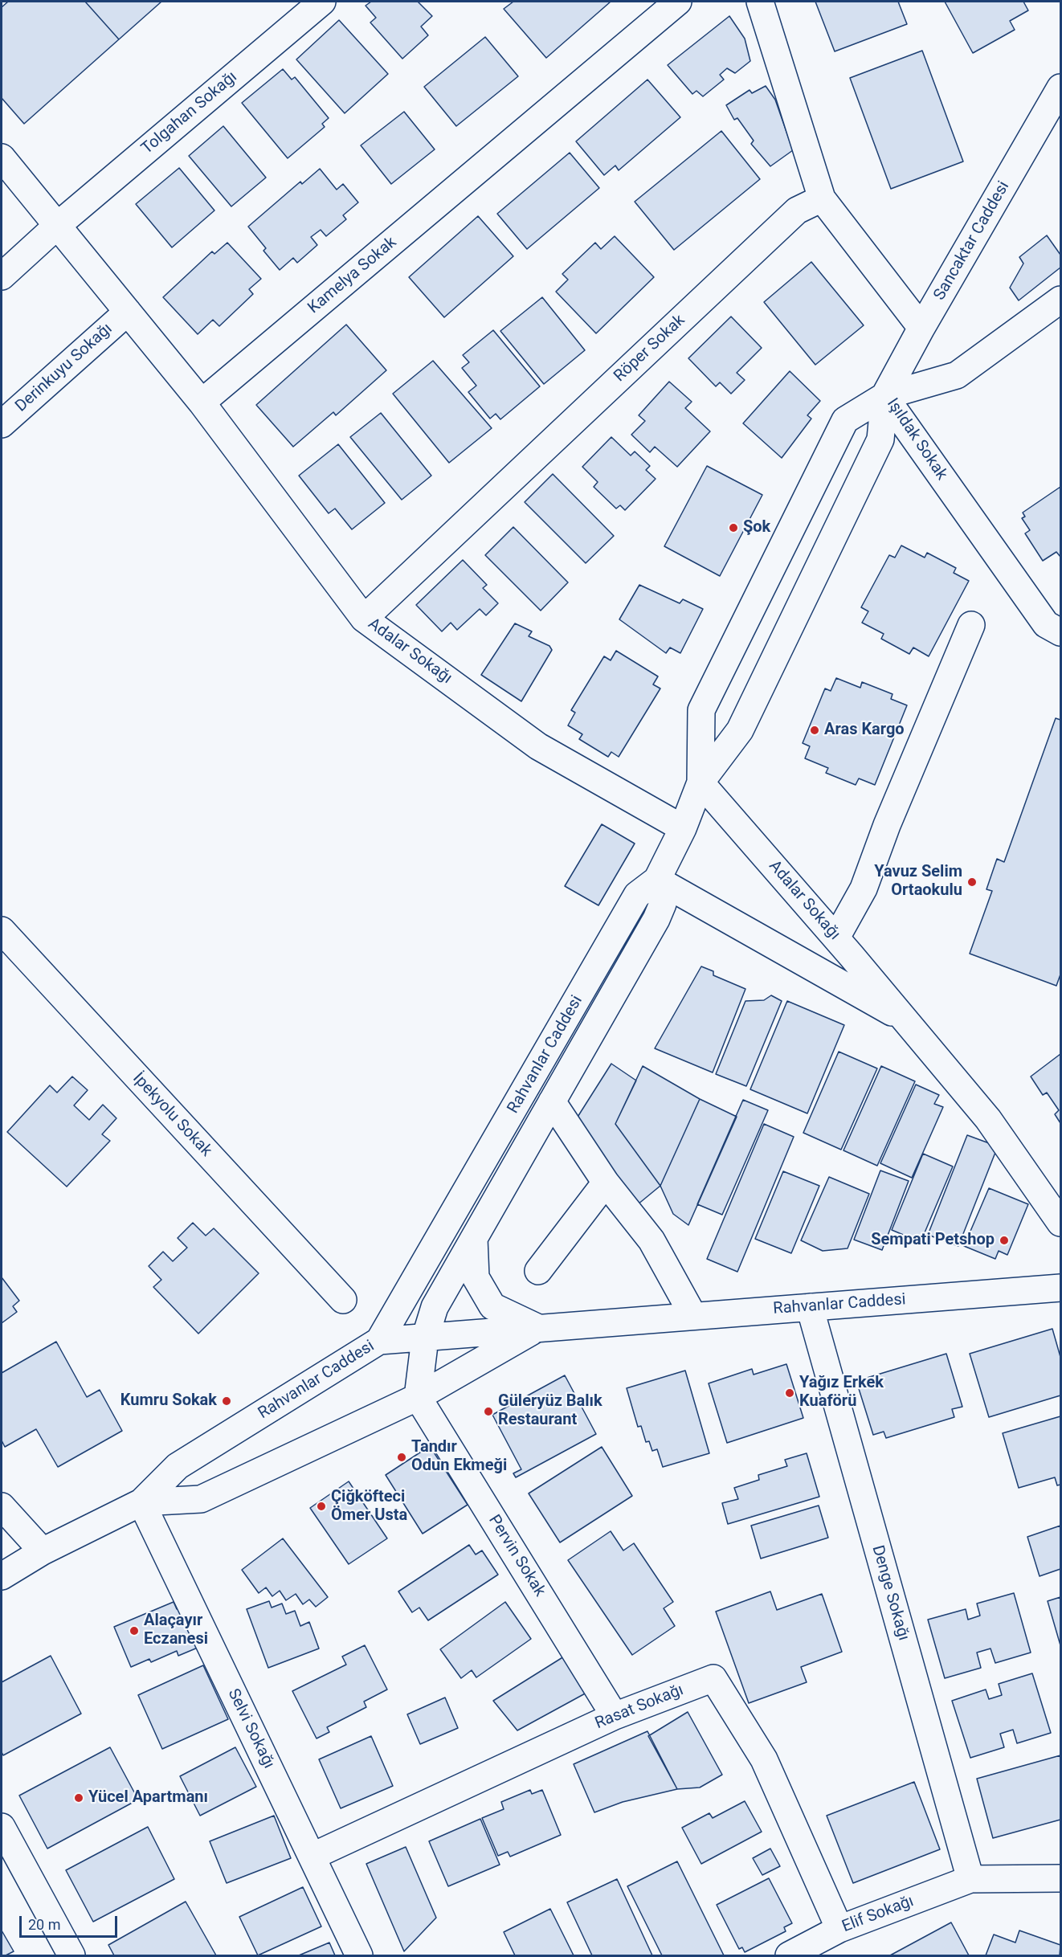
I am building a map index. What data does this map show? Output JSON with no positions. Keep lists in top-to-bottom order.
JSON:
{
  "streets": {
    "street": [
      "Tolgahan Sokağı",
      "Sancaktar Caddesi",
      "Kamelya Sokak",
      "Röper Sokak",
      "Derinkuyu Sokağı",
      "Işıldak Sokak",
      "Adalar Sokağı",
      "Rahvanlar Caddesi",
      "İpekyolu Sokak",
      "Pervin Sokak",
      "Denge Sokağı",
      "Rasat Sokağı",
      "Selvi Sokağı",
      "Elif Sokağı"
    ]
  },
  "crossings": [
    ["Sancaktar Caddesi", "Işıldak Sokak"],
    ["Kamelya Sokak", "Adalar Sokağı"],
    ["Röper Sokak", "Adalar Sokağı"],
    ["Adalar Sokağı", "Rahvanlar Caddesi"],
    ["Rahvanlar Caddesi", "Pervin Sokak"],
    ["Rahvanlar Caddesi", "Denge Sokağı"],
    ["Rahvanlar Caddesi", "Selvi Sokağı"],
    ["Pervin Sokak", "Rasat Sokağı"],
    ["Denge Sokağı", "Elif Sokağı"],
    ["Rasat Sokağı", "Selvi Sokağı"],
    ["Rasat Sokağı", "Elif Sokağı"]
  ],
  "places": [
    "Şok",
    "Aras Kargo",
    "Yavuz Selim Ortaokulu",
    "Sempati Petshop",
    "Yağız Erkek Kuaförü",
    "Kumru Sokak",
    "Güleryüz Balık Restaurant",
    "Tandır Odun Ekmeği",
    "Çiğköfteci Ömer Usta",
    "Alaçayır Eczanesi",
    "Yücel Apartmanı"
  ],
  "scale_bar": "20 m"
}
